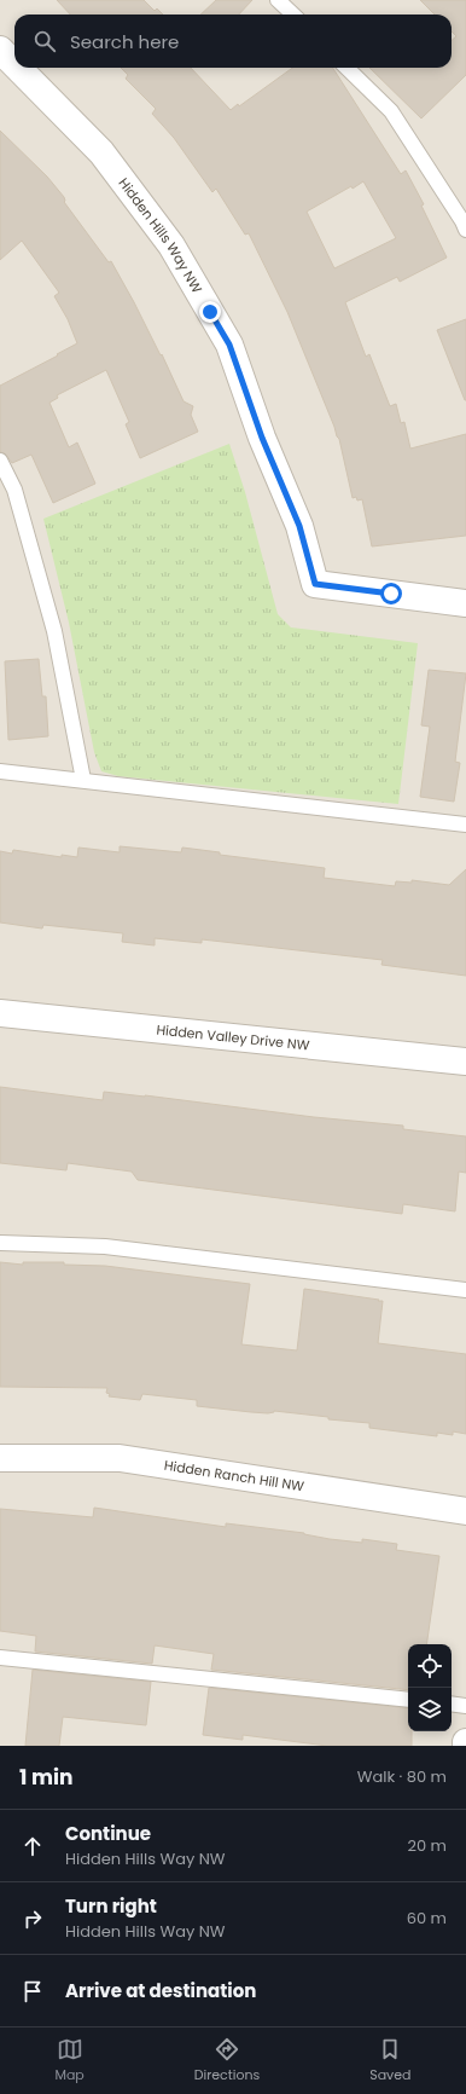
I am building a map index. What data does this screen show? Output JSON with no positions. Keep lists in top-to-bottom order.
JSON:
{
  "streets": {
    "street": ["Hidden Hills Way NW", "Hidden Valley Drive NW", "Hidden Ranch Hill NW"]
  },
  "page": {
    "search": "Search here",
    "heading": ["1 min", "Walk · 80 m"],
    "list": [
      ["Continue", "Hidden Hills Way NW", "20 m"],
      ["Turn right", "Hidden Hills Way NW", "60 m"],
      "Arrive at destination"
    ],
    "nav": ["Map", "Directions", "Saved"]
  }
}
